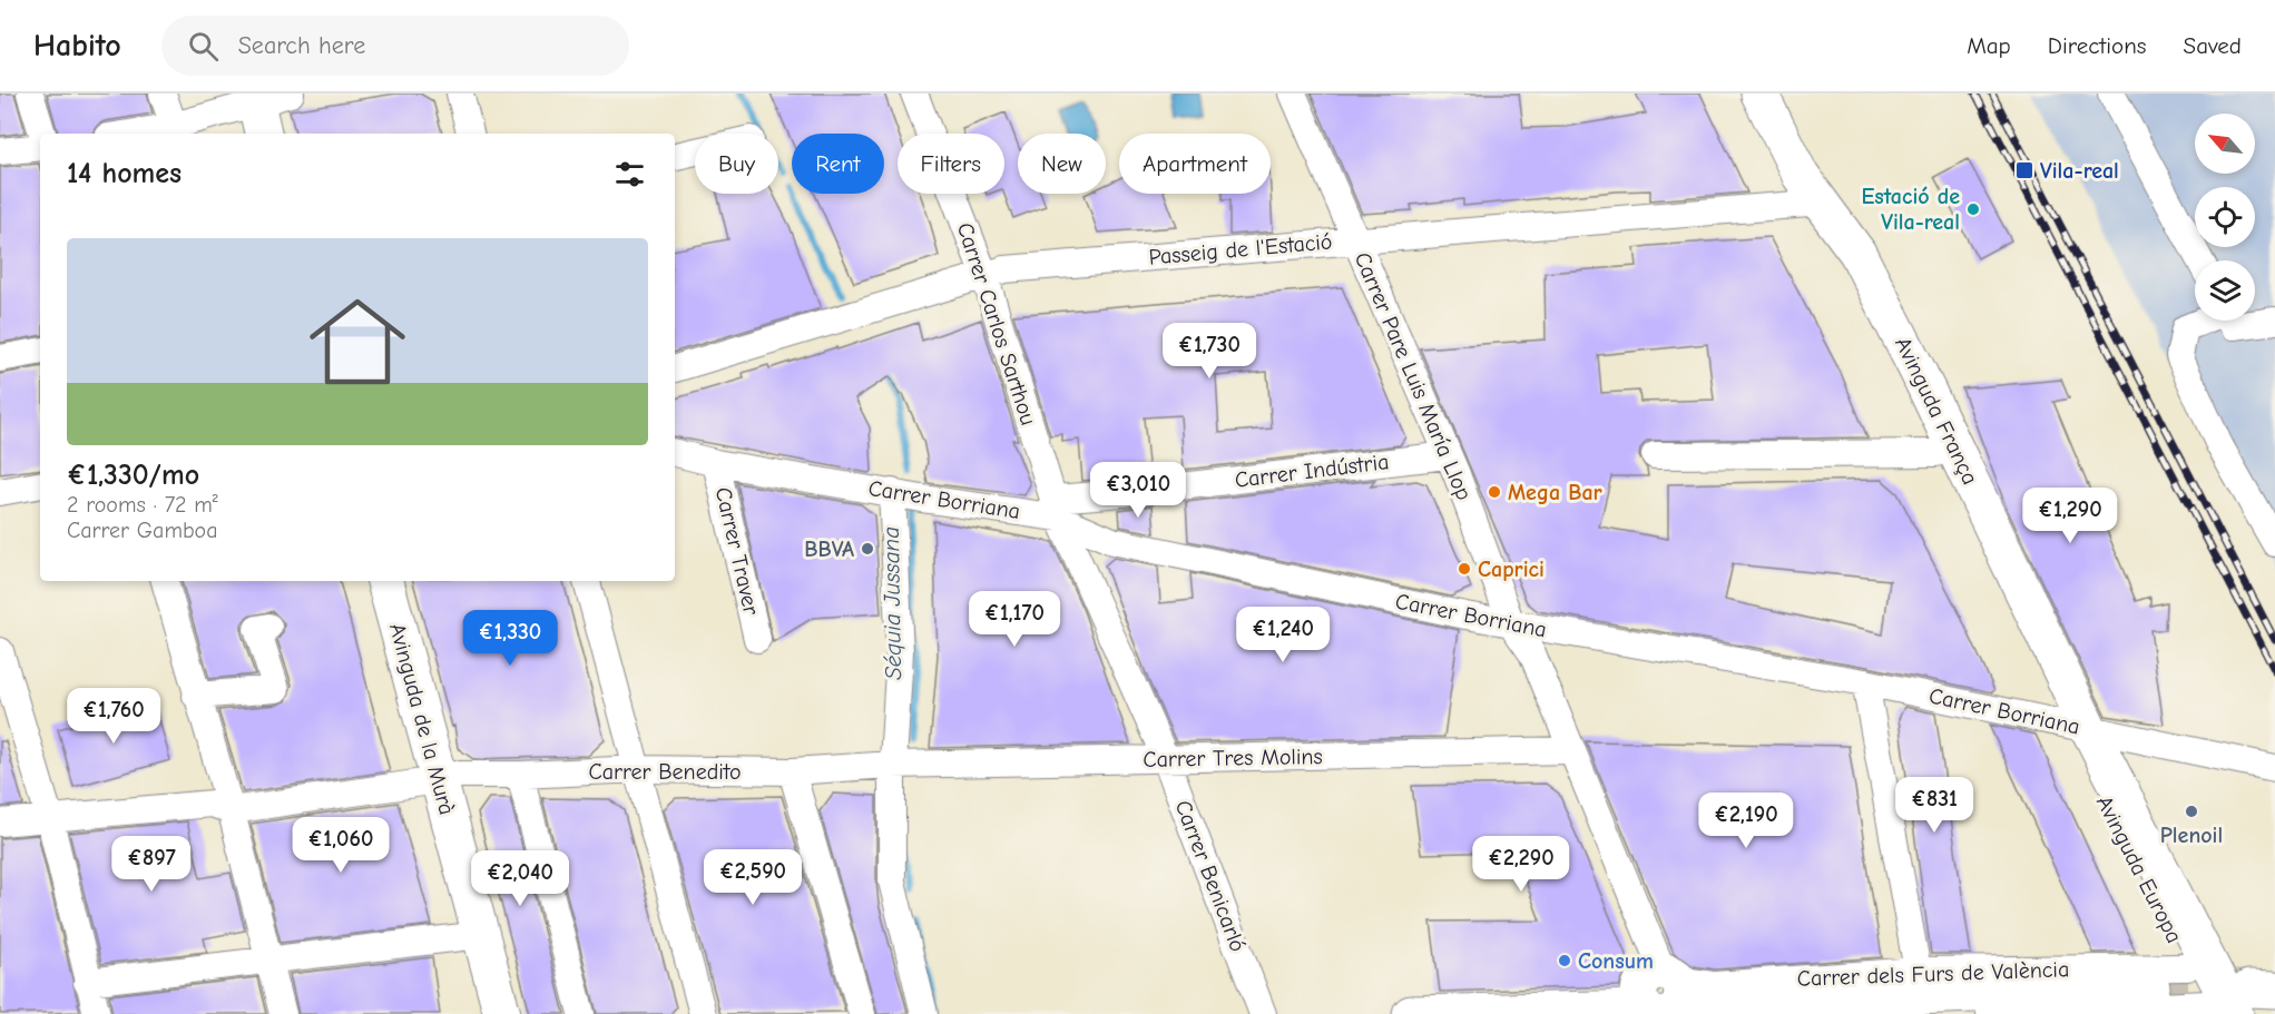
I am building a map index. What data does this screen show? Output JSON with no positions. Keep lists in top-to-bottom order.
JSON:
{
  "streets": {
    "main road": [
      "Avinguda França",
      "Avinguda de la Murà",
      "Avinguda Europa",
      "Carrer dels Furs de València"
    ],
    "street": [
      "Passeig de l'Estació",
      "Carrer Carlos Sarthou",
      "Carrer Pare Luis María Llop",
      "Carrer Indústria",
      "Carrer Borriana",
      "Carrer Traver",
      "Carrer Tres Molins",
      "Carrer Benedito",
      "Carrer Benicarló"
    ]
  },
  "crossings": [
    ["Passeig de l'Estació", "Carrer Carlos Sarthou"],
    ["Passeig de l'Estació", "Carrer Pare Luis María Llop"],
    ["Passeig de l'Estació", "Avinguda França"],
    ["Carrer Carlos Sarthou", "Carrer Indústria"],
    ["Carrer Carlos Sarthou", "Carrer Borriana"],
    ["Carrer Carlos Sarthou", "Carrer Benicarló"],
    ["Carrer Pare Luis María Llop", "Carrer Indústria"],
    ["Carrer Pare Luis María Llop", "Carrer Borriana"],
    ["Carrer Pare Luis María Llop", "Carrer Tres Molins"],
    ["Carrer Pare Luis María Llop", "Carrer dels Furs de València"],
    ["Avinguda França", "Carrer Borriana"],
    ["Avinguda França", "Avinguda Europa"],
    ["Carrer Indústria", "Carrer Borriana"],
    ["Carrer Indústria", "Carrer Benicarló"],
    ["Carrer Borriana", "Carrer Traver"],
    ["Carrer Borriana", "Avinguda Europa"],
    ["Carrer Borriana", "Carrer Benicarló"],
    ["Avinguda de la Murà", "Carrer Benedito"],
    ["Carrer Tres Molins", "Carrer Benedito"],
    ["Carrer Tres Molins", "Carrer Benicarló"],
    ["Avinguda Europa", "Carrer dels Furs de València"]
  ],
  "water": ["Séquia Jussana"],
  "places": {
    "transit": ["Vila-real"],
    "other": [
      "Estació de Vila-real",
      "Mega Bar",
      "BBVA",
      "Caprici",
      "Plenoil",
      "Consum"
    ]
  },
  "north": "top left",
  "page": {
    "header": "Habito",
    "search": "Search here",
    "nav": ["Map", "Directions", "Saved"],
    "chip": [
      "Buy",
      "Rent",
      "Filters",
      "New",
      "Apartment"
    ],
    "heading": "14 homes",
    "list": [
      {
        "name": "€1,330/mo",
        "note": "2 rooms · 72 m² · Carrer Gamboa"
      }
    ],
    "price": [
      "€1,730",
      "€3,010",
      "€1,290",
      "€1,170",
      "€1,240",
      "€1,330",
      "€1,760",
      "€831",
      "€2,190",
      "€1,060",
      "€897",
      "€2,290",
      "€2,590",
      "€2,040"
    ]
  }
}
